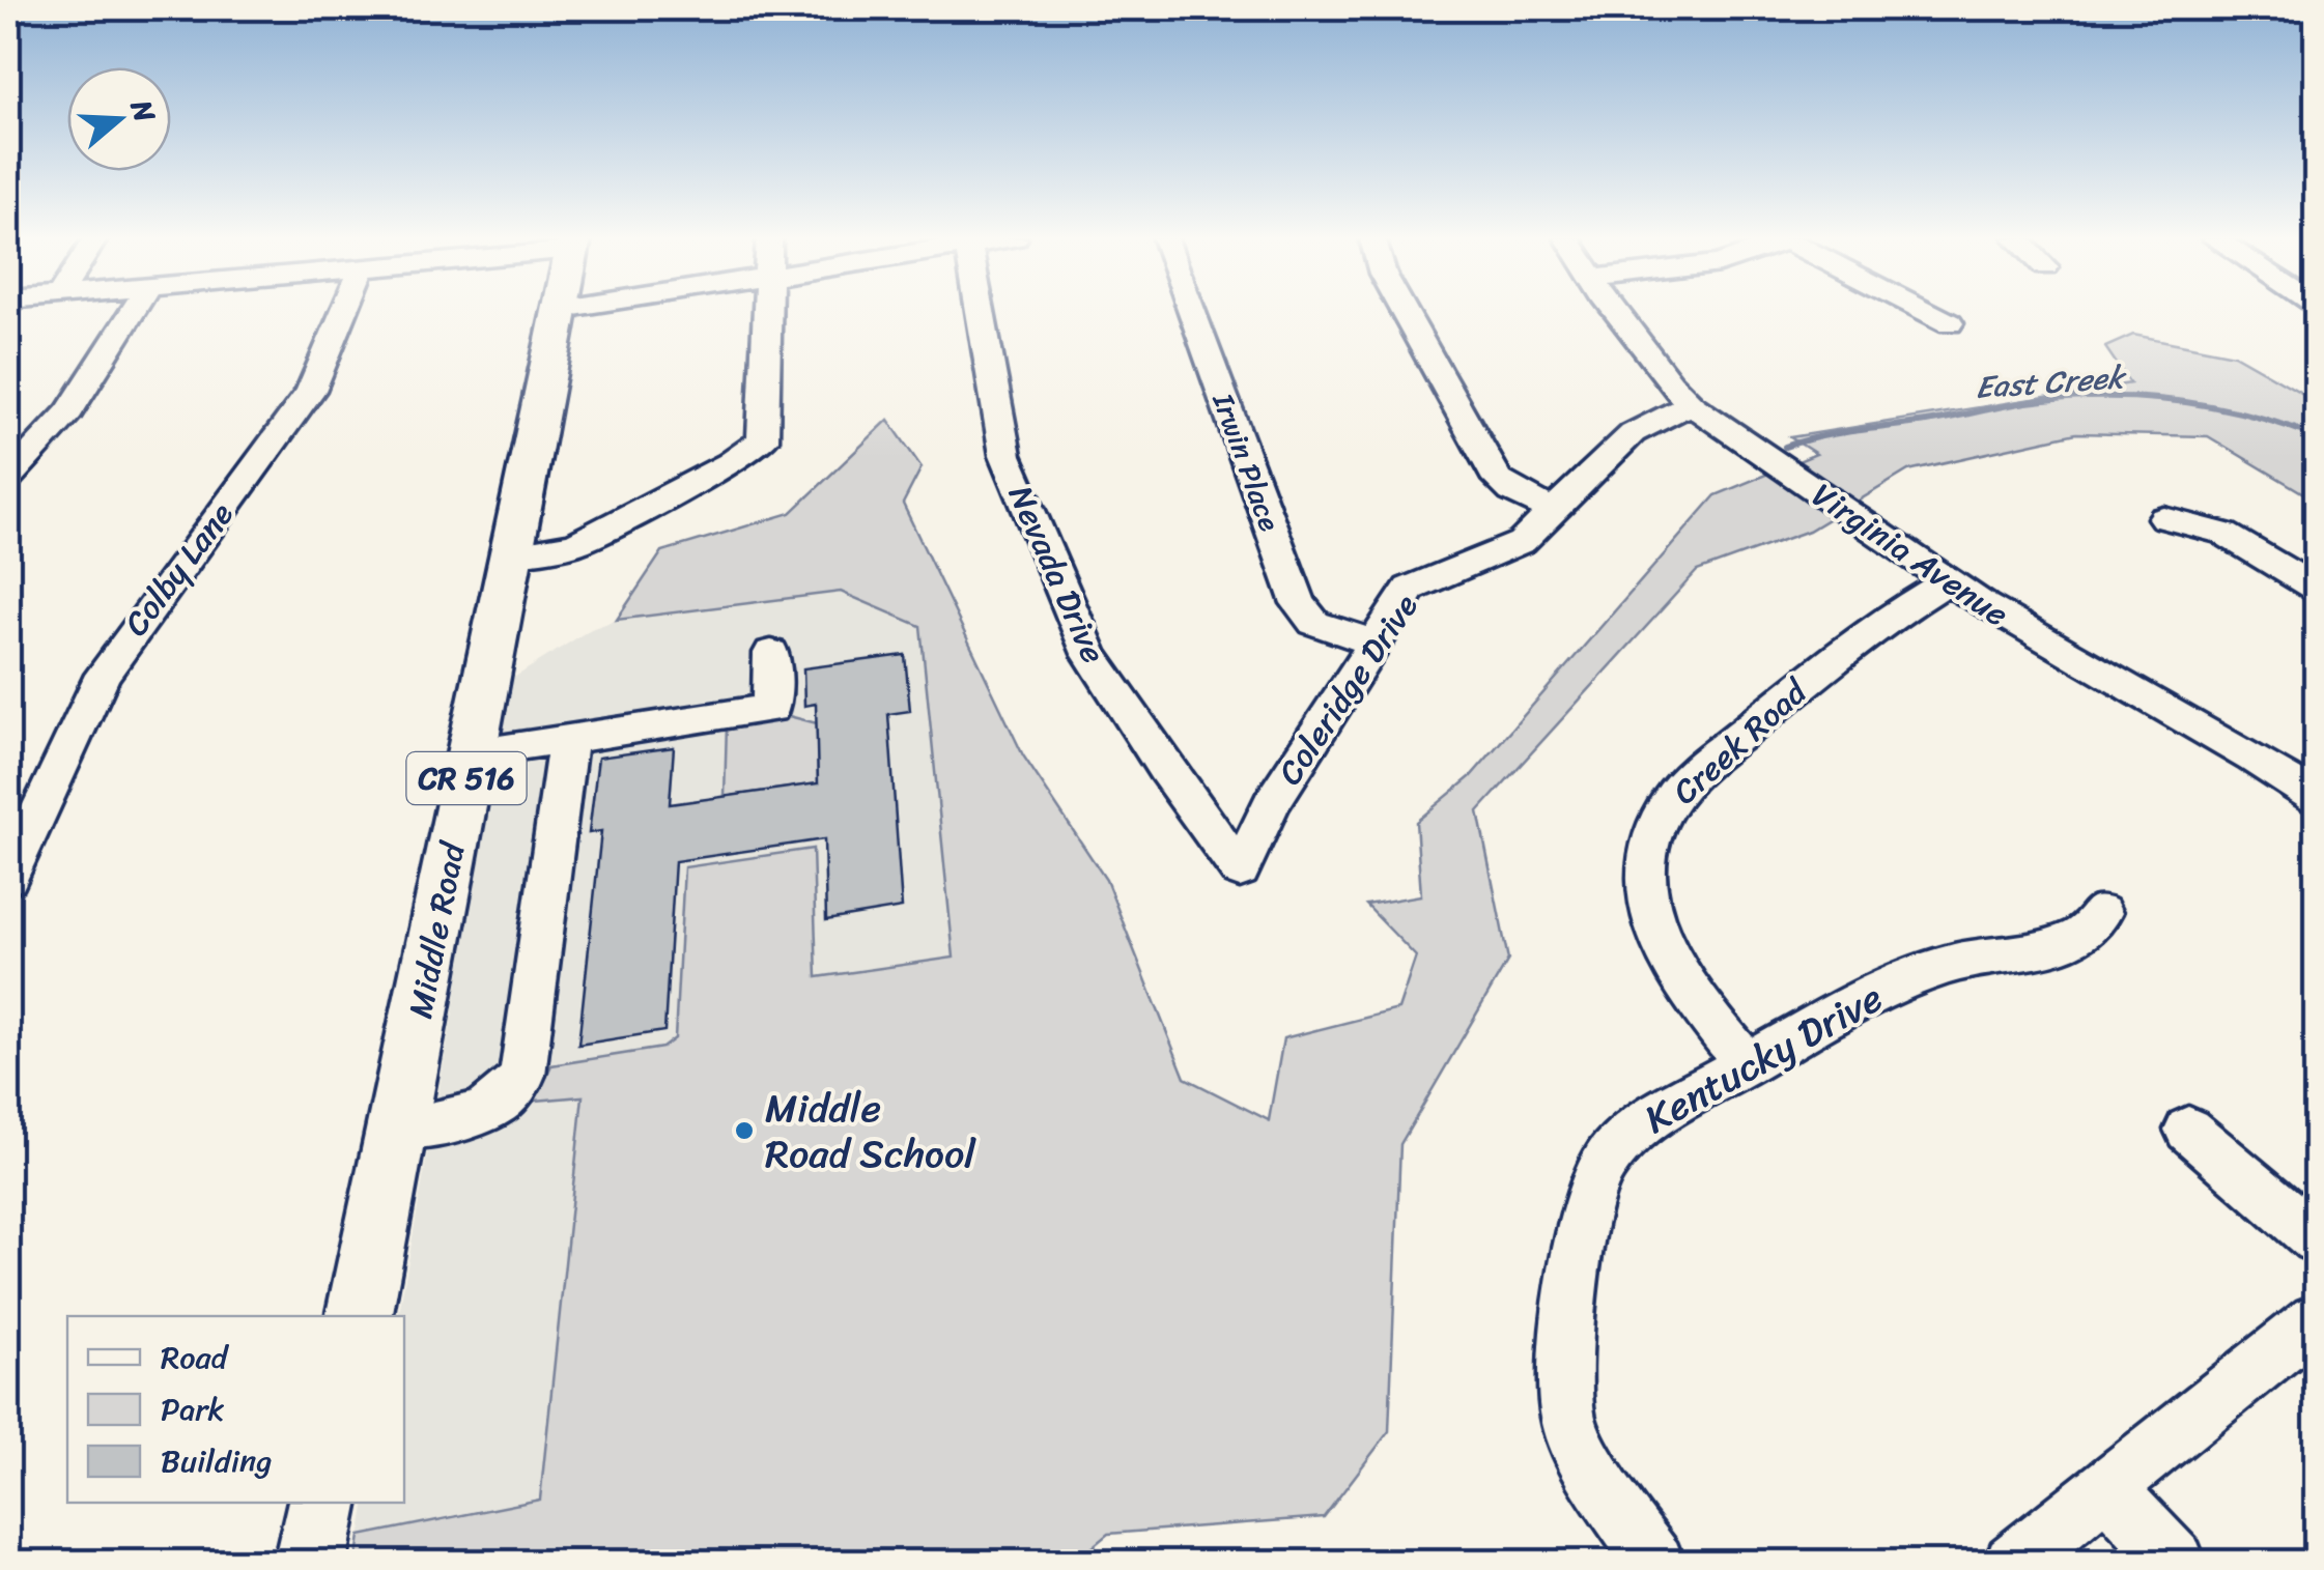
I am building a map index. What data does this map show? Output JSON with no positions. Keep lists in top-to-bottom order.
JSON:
{
  "streets": {
    "main road": ["CR 516", "Middle Road"],
    "street": [
      "Irwin Place",
      "Virginia Avenue",
      "Colby Lane",
      "Nevada Drive",
      "Coleridge Drive",
      "Creek Road",
      "Kentucky Drive"
    ]
  },
  "crossings": [
    ["Irwin Place", "Coleridge Drive"],
    ["Virginia Avenue", "Coleridge Drive"],
    ["Virginia Avenue", "Creek Road"],
    ["Nevada Drive", "Coleridge Drive"],
    ["Creek Road", "Kentucky Drive"]
  ],
  "water": ["East Creek"],
  "places": ["Middle Road School"],
  "legend": ["Road", "Park", "Building"],
  "north": "right"
}
